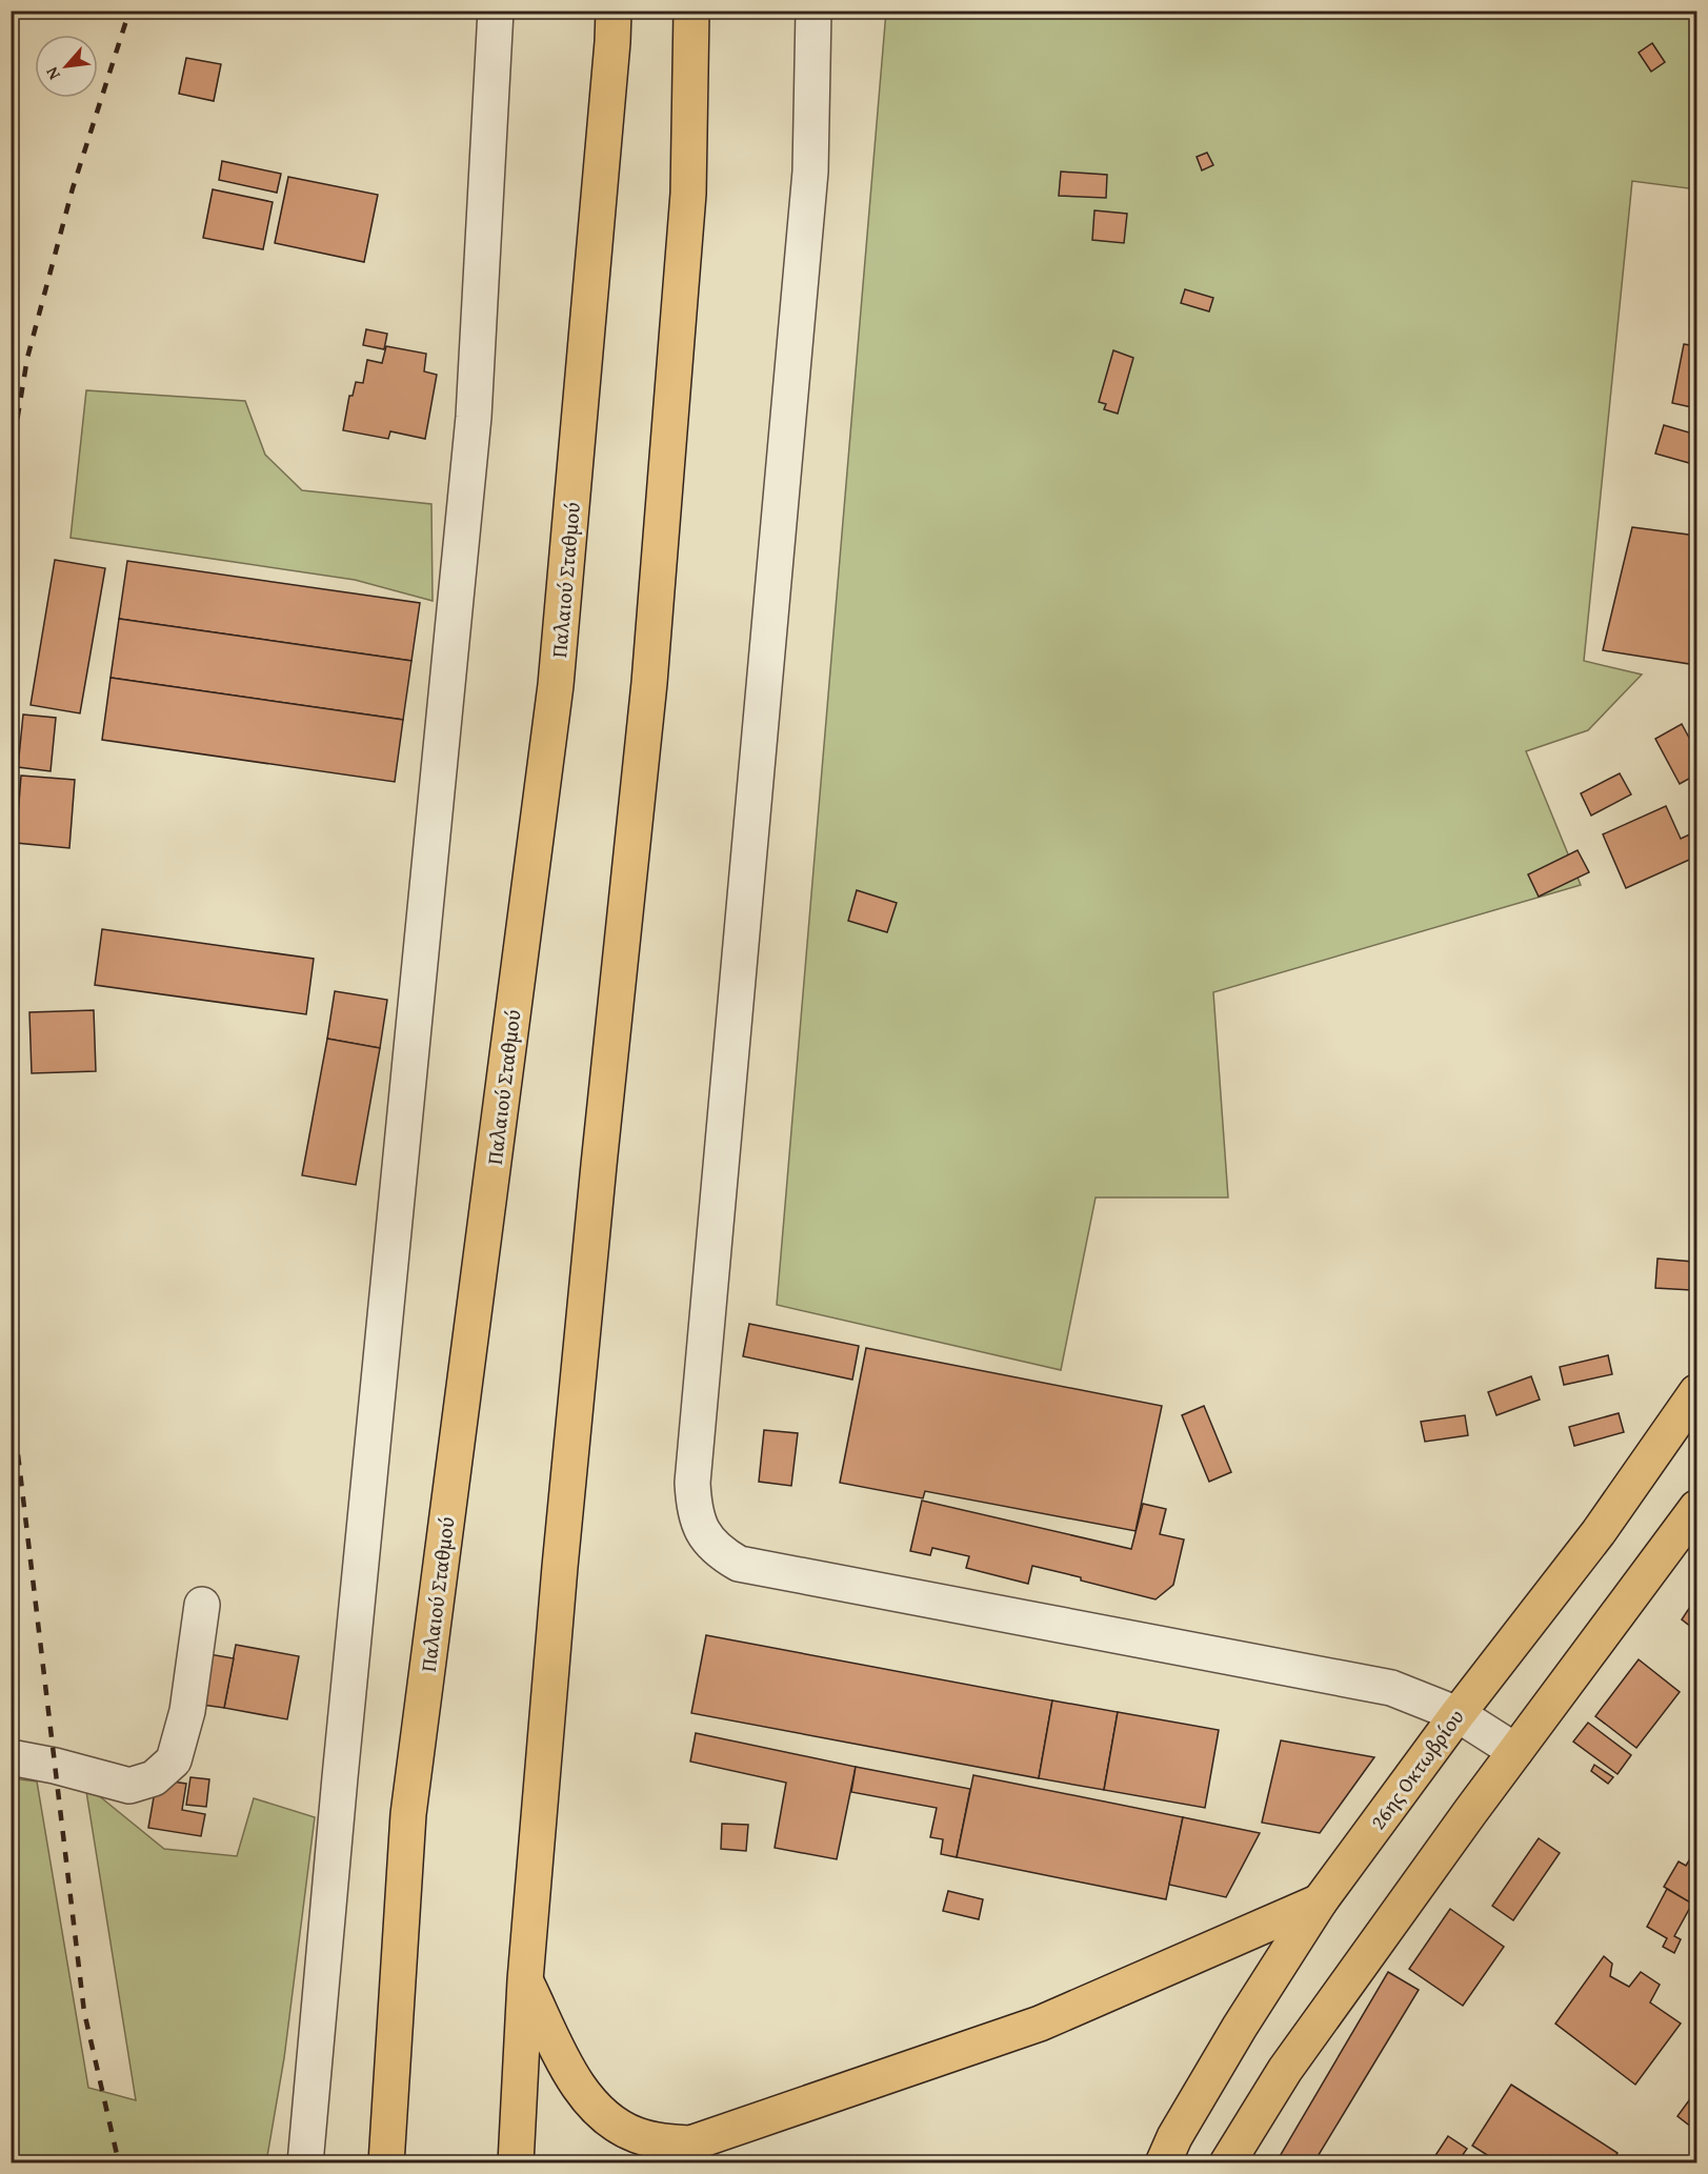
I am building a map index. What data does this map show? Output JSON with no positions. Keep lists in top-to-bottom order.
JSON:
{
  "streets": {
    "main road": ["Παλαιού Σταθμού", "26ης Οκτωβρίου"]
  },
  "north": "bottom left"
}
